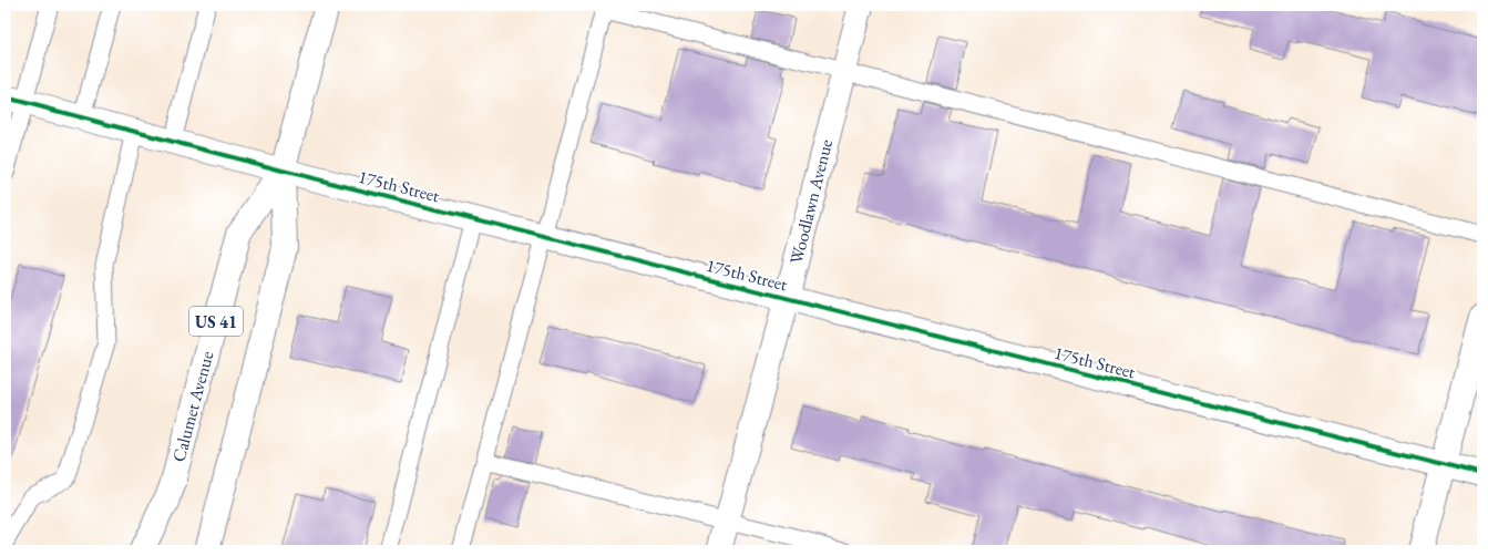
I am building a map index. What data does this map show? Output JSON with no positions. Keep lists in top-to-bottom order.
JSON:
{
  "streets": {
    "main road": [
      "175th Street",
      "Woodlawn Avenue",
      "US 41",
      "Calumet Avenue"
    ]
  },
  "crossings": [
    ["175th Street", "Woodlawn Avenue"],
    ["175th Street", "Calumet Avenue"]
  ]
}
